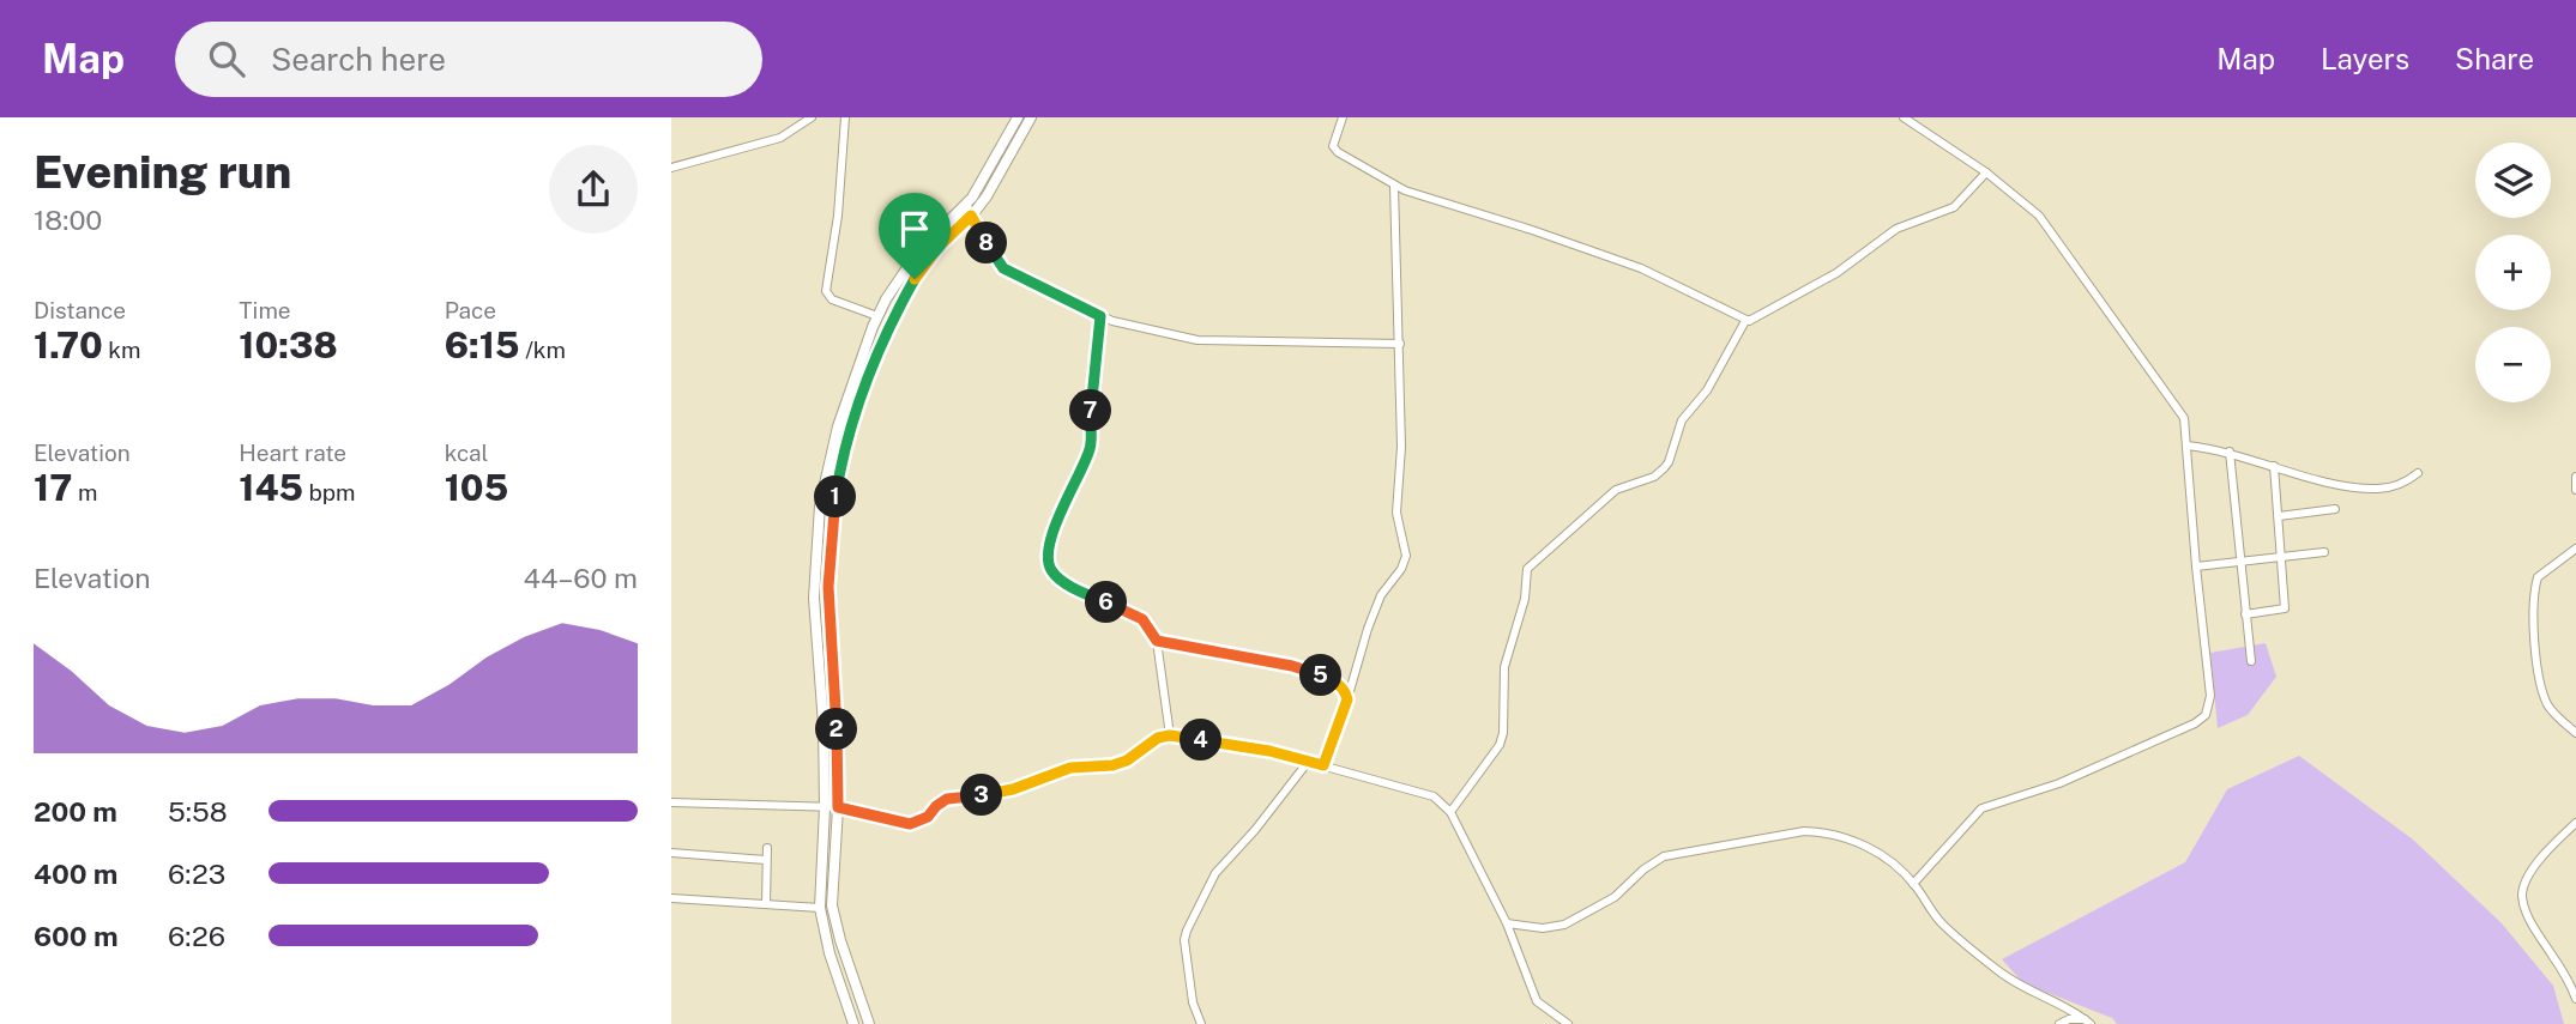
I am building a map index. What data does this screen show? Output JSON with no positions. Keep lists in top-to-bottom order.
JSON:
{
  "page": {
    "header": "Map",
    "search": "Search here",
    "nav": ["Map", "Layers", "Share"],
    "heading": ["Evening run", "18:00"],
    "map_buttons": ["+", "−"],
    "pins": [
      "8",
      "7",
      "1",
      "6",
      "5",
      "2",
      "4",
      "3"
    ],
    "stats": [
      ["Distance", "1.70 km"],
      ["Time", "10:38"],
      ["Pace", "6:15 /km"],
      ["Elevation", "17 m"],
      ["Heart rate", "145 bpm"],
      ["kcal", "105"]
    ],
    "chart": ["Elevation", "44–60 m"],
    "list": [
      {
        "name": "200 m",
        "note": "5:58"
      },
      {
        "name": "400 m",
        "note": "6:23"
      },
      {
        "name": "600 m",
        "note": "6:26"
      }
    ]
  }
}
